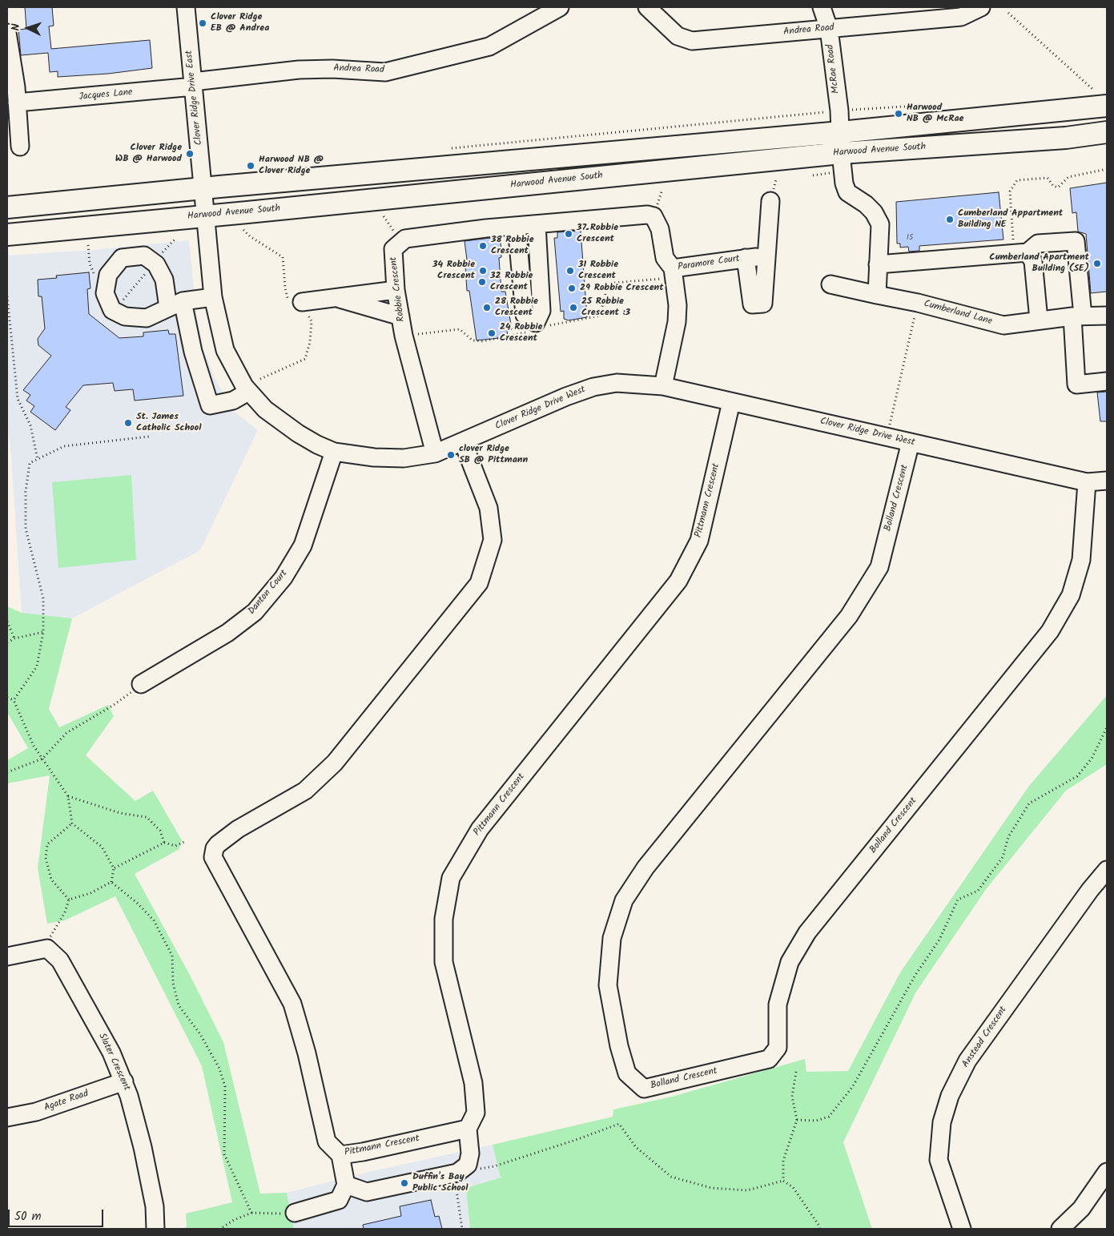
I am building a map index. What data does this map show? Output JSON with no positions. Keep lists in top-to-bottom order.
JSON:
{
  "streets": {
    "main road": ["Harwood Avenue South"],
    "street": [
      "Andrea Road",
      "McRae Road",
      "Jacques Lane",
      "Clover Ridge Drive East",
      "Paramore Court",
      "Robbie Crescent",
      "Cumberland Lane",
      "Clover Ridge Drive West",
      "Bolland Crescent",
      "Pittmann Crescent",
      "Danton Court",
      "Anstead Crescent",
      "Slater Crescent",
      "Agate Road"
    ]
  },
  "crossings": [
    ["Andrea Road", "McRae Road"],
    ["Andrea Road", "Jacques Lane"],
    ["Andrea Road", "Clover Ridge Drive East"],
    ["Jacques Lane", "Clover Ridge Drive East"],
    ["Clover Ridge Drive East", "Clover Ridge Drive West"],
    ["Harwood Avenue South", "Clover Ridge Drive West"],
    ["Paramore Court", "Robbie Crescent"],
    ["Robbie Crescent", "Clover Ridge Drive West"],
    ["Clover Ridge Drive West", "Bolland Crescent"],
    ["Clover Ridge Drive West", "Pittmann Crescent"],
    ["Clover Ridge Drive West", "Danton Court"],
    ["Slater Crescent", "Agate Road"]
  ],
  "places": [
    "Clover Ridge EB @ Andrea",
    "Harwood NB @ McRae",
    "Clover Ridge WB @ Harwood",
    "Harwood NB @ Clover Ridge",
    "Cumberland Appartment Building NE",
    "37 Robbie Crescent",
    "38 Robbie Crescent",
    "Cumberland Apartment Building (SE)",
    "34 Robbie Crescent",
    "31 Robbie Crescent",
    "32 Robbie Crescent",
    "29 Robbie Crescent",
    "28 Robbie Crescent",
    "25 Robbie Crescent :3",
    "24 Robbie Crescent",
    "St. James Catholic School",
    "clover Ridge SB @ Pittmann",
    "Duffin's Bay Public School"
  ],
  "house_numbers": ["15"],
  "scale_bar": "50 m",
  "north": "left"
}
